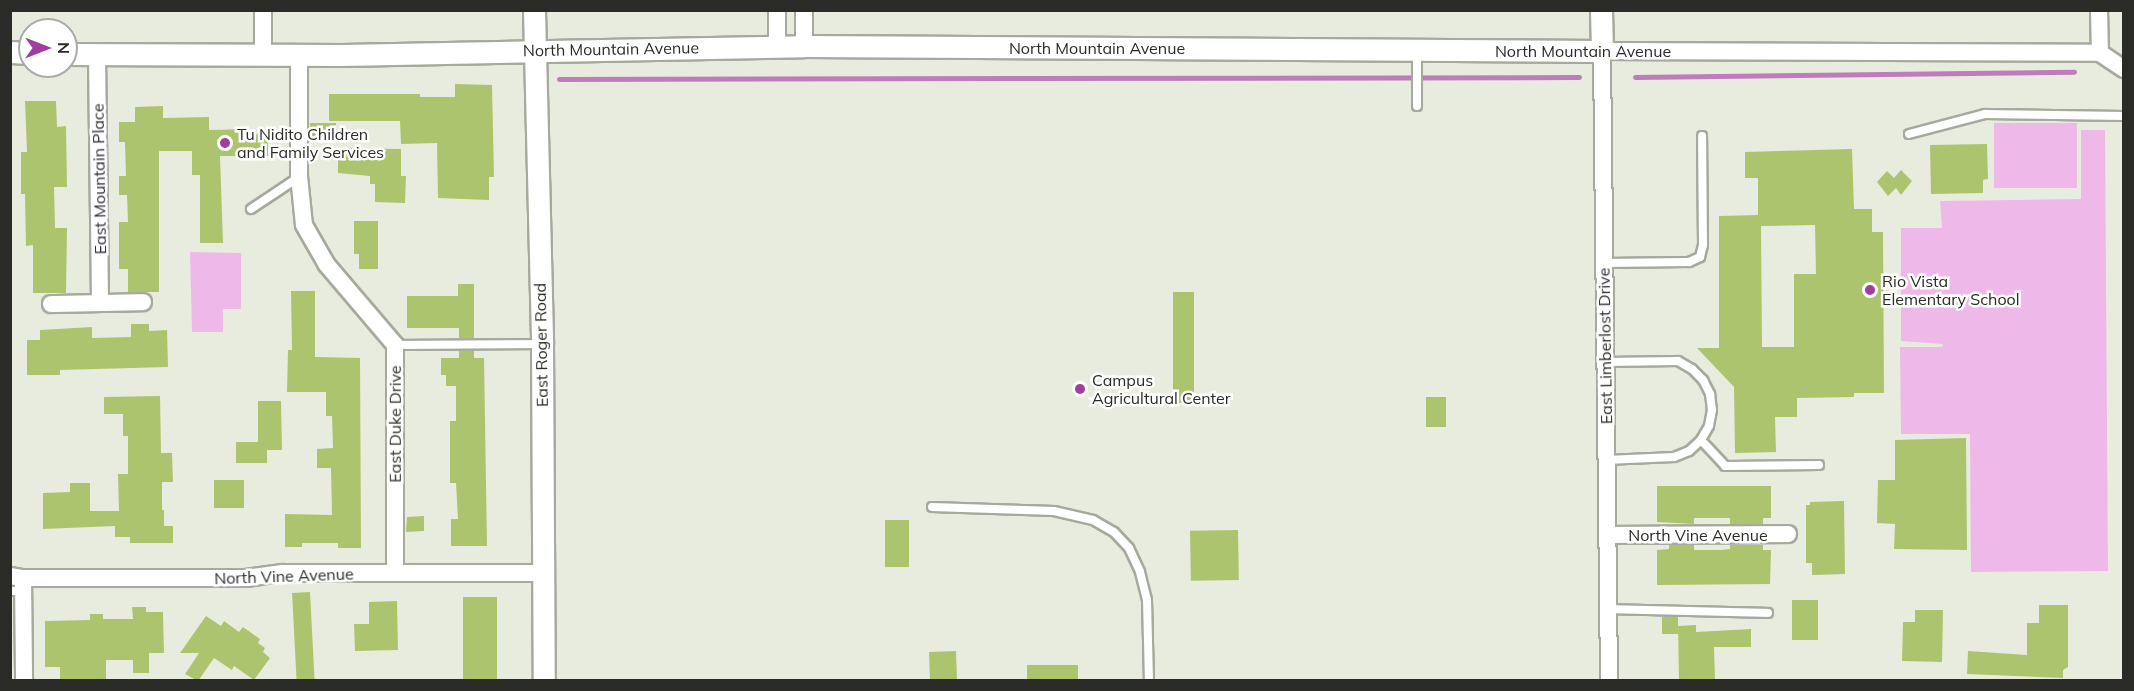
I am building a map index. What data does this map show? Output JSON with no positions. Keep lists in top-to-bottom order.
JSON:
{
  "streets": {
    "street": [
      "North Mountain Avenue",
      "East Mountain Place",
      "East Roger Road",
      "East Limberlost Drive",
      "East Duke Drive",
      "North Vine Avenue"
    ]
  },
  "crossings": [
    ["North Mountain Avenue", "East Mountain Place"],
    ["North Mountain Avenue", "East Roger Road"],
    ["North Mountain Avenue", "East Limberlost Drive"],
    ["North Mountain Avenue", "East Duke Drive"],
    ["East Roger Road", "North Vine Avenue"],
    ["East Limberlost Drive", "North Vine Avenue"],
    ["East Duke Drive", "North Vine Avenue"]
  ],
  "places": ["Tu Nidito Children and Family Services", "Rio Vista Elementary School", "Campus Agricultural Center"],
  "north": "right"
}
